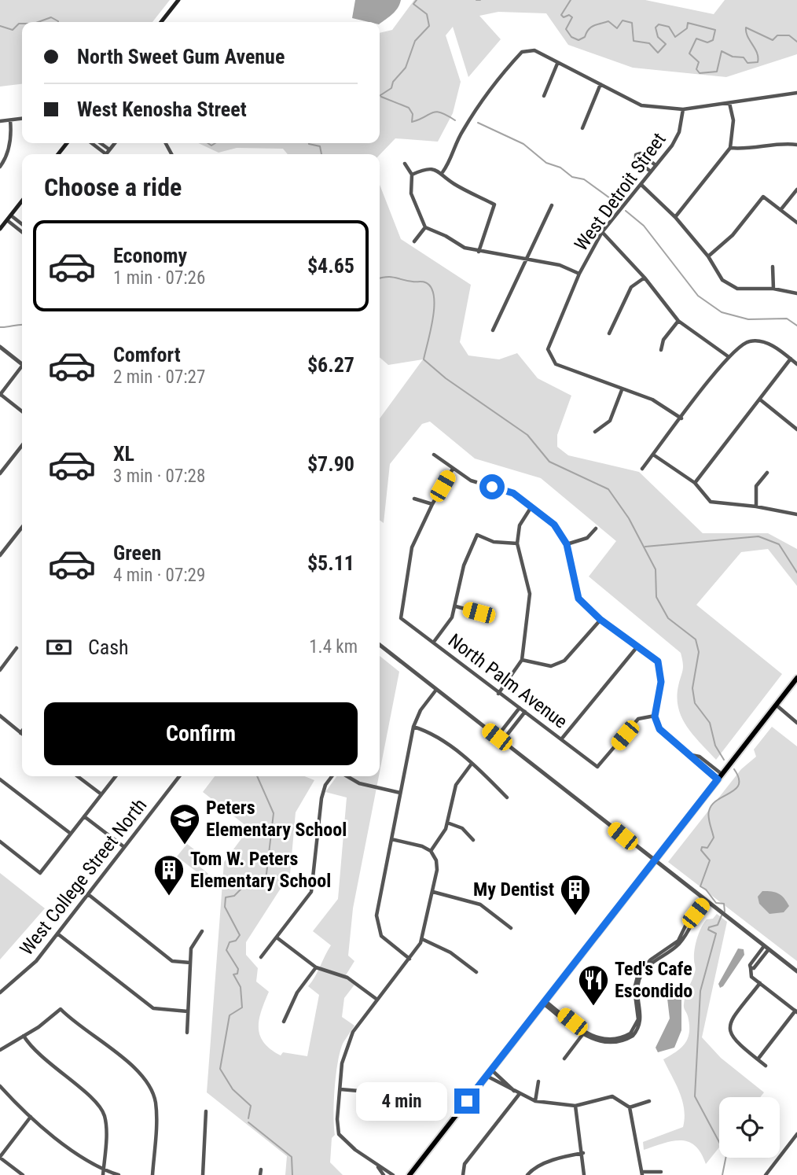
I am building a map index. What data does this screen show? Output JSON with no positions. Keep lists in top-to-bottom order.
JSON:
{
  "streets": {
    "street": ["West Detroit Street", "North Palm Avenue", "West College Street North"]
  },
  "places": {
    "school or university": ["Peters Elementary School"],
    "building": ["Tom W. Peters Elementary School", "My Dentist"],
    "restaurant": ["Ted's Cafe Escondido"]
  },
  "page": {
    "banner": ["North Sweet Gum Avenue", "West Kenosha Street"],
    "heading": "Choose a ride",
    "list": [
      {
        "name": "Economy",
        "note": "1 min · 07:26",
        "value": "$4.65"
      },
      {
        "name": "Comfort",
        "note": "2 min · 07:27",
        "value": "$6.27"
      },
      {
        "name": "XL",
        "note": "3 min · 07:28",
        "value": "$7.90"
      },
      {
        "name": "Green",
        "note": "4 min · 07:29",
        "value": "$5.11"
      }
    ],
    "pay": ["Cash", "1.4 km"],
    "buttons": "Confirm",
    "bubble": "4 min"
  }
}
